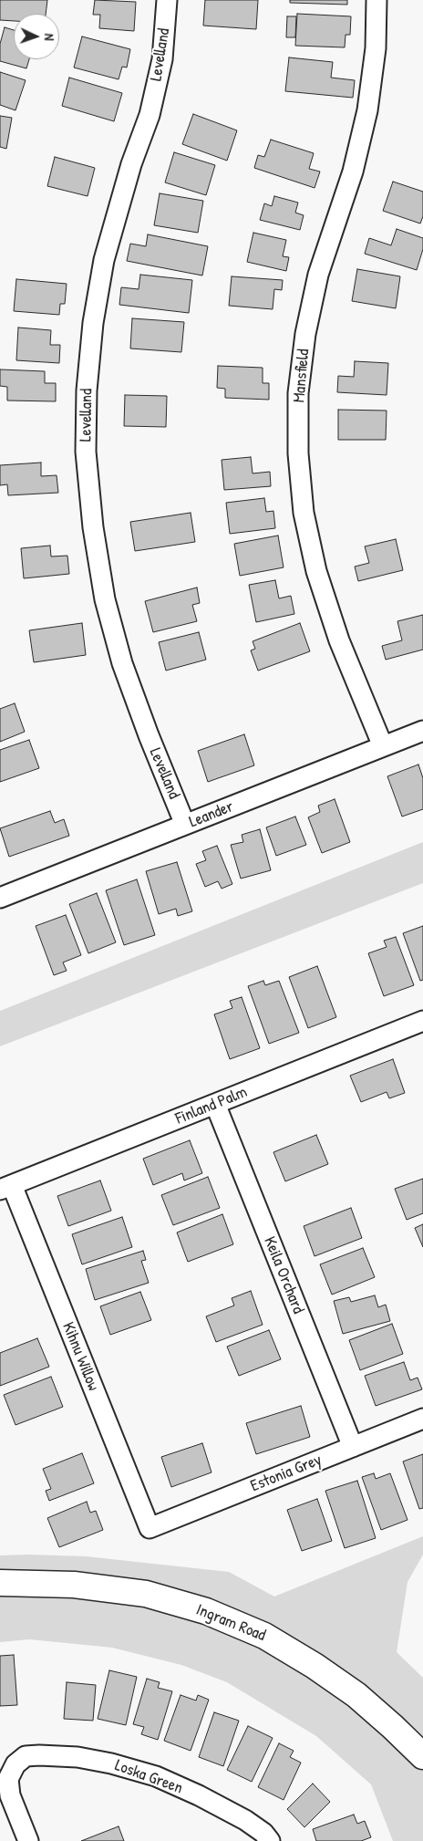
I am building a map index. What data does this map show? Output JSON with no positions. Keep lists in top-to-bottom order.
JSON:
{
  "streets": {
    "street": [
      "Levelland",
      "Mansfield",
      "Leander",
      "Finland Palm",
      "Keila Orchard",
      "Kihnu Willow",
      "Estonia Grey",
      "Ingram Road",
      "Loska Green"
    ]
  },
  "crossings": [
    ["Levelland", "Leander"],
    ["Mansfield", "Leander"],
    ["Finland Palm", "Keila Orchard"],
    ["Finland Palm", "Kihnu Willow"],
    ["Keila Orchard", "Estonia Grey"],
    ["Kihnu Willow", "Estonia Grey"]
  ],
  "north": "right"
}
